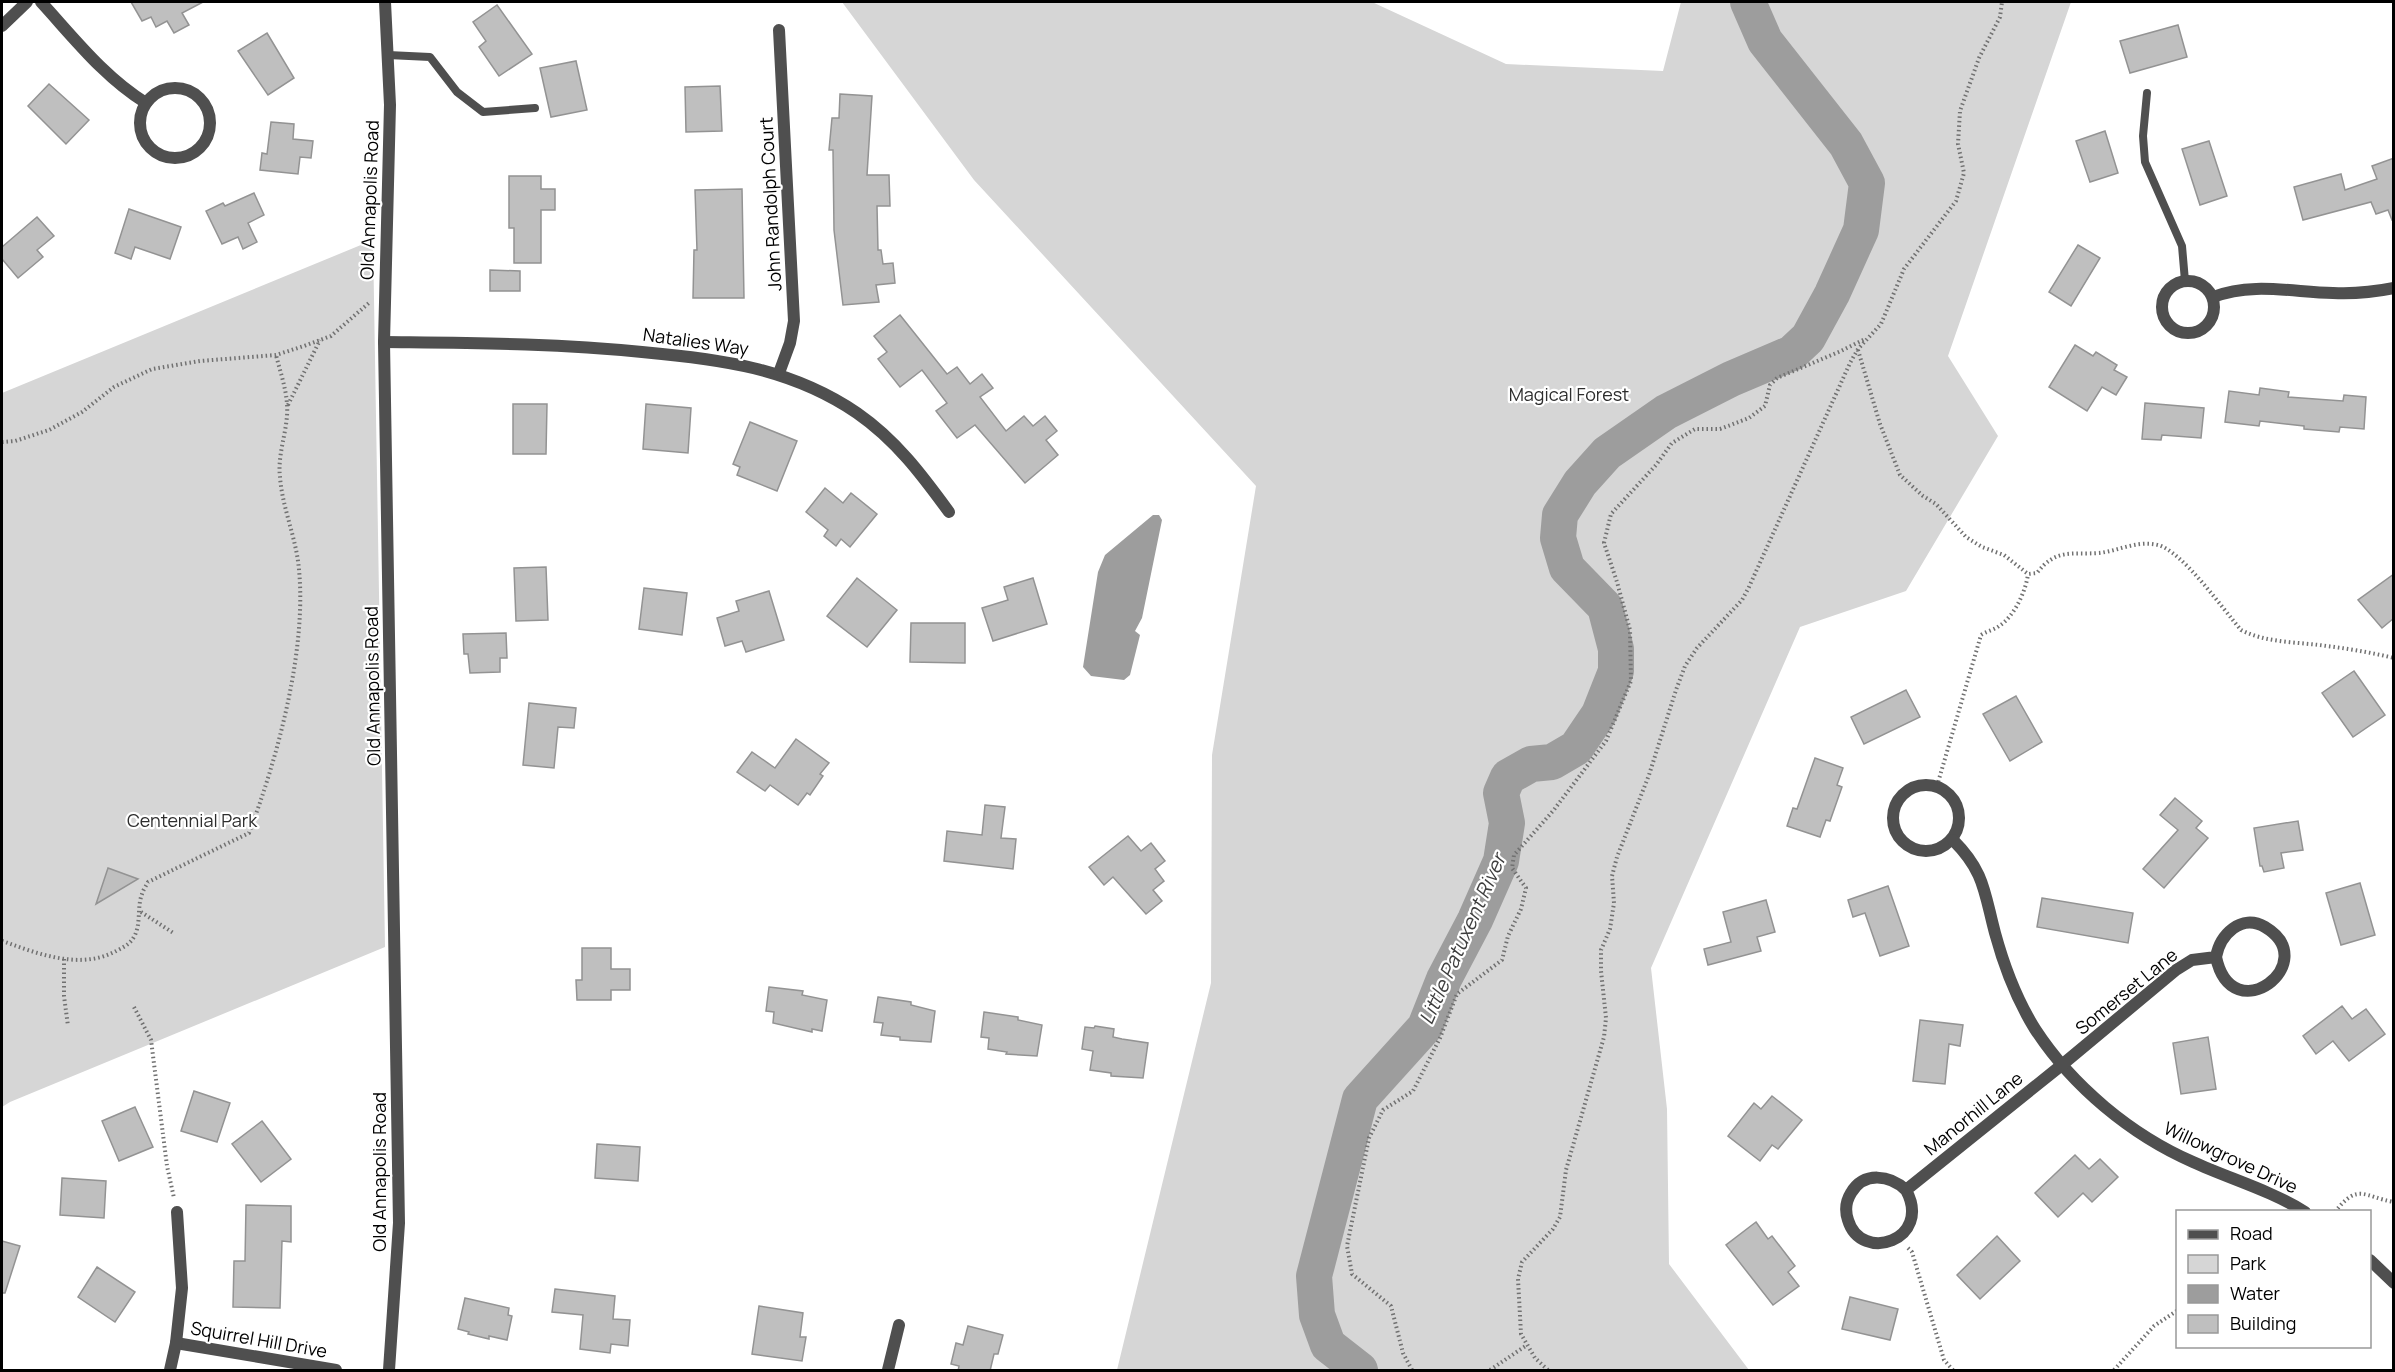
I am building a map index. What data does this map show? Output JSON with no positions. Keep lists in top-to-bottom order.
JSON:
{
  "streets": {
    "street": [
      "Old Annapolis Road",
      "John Randolph Court",
      "Natalies Way",
      "Somerset Lane",
      "Manorhill Lane",
      "Willowgrove Drive",
      "Squirrel Hill Drive"
    ]
  },
  "crossings": [
    ["Old Annapolis Road", "Natalies Way"],
    ["John Randolph Court", "Natalies Way"],
    ["Somerset Lane", "Manorhill Lane"],
    ["Somerset Lane", "Willowgrove Drive"],
    ["Manorhill Lane", "Willowgrove Drive"]
  ],
  "water": ["Little Patuxent River"],
  "parks": ["Magical Forest", "Centennial Park"],
  "legend": [
    "Road",
    "Park",
    "Water",
    "Building"
  ]
}
